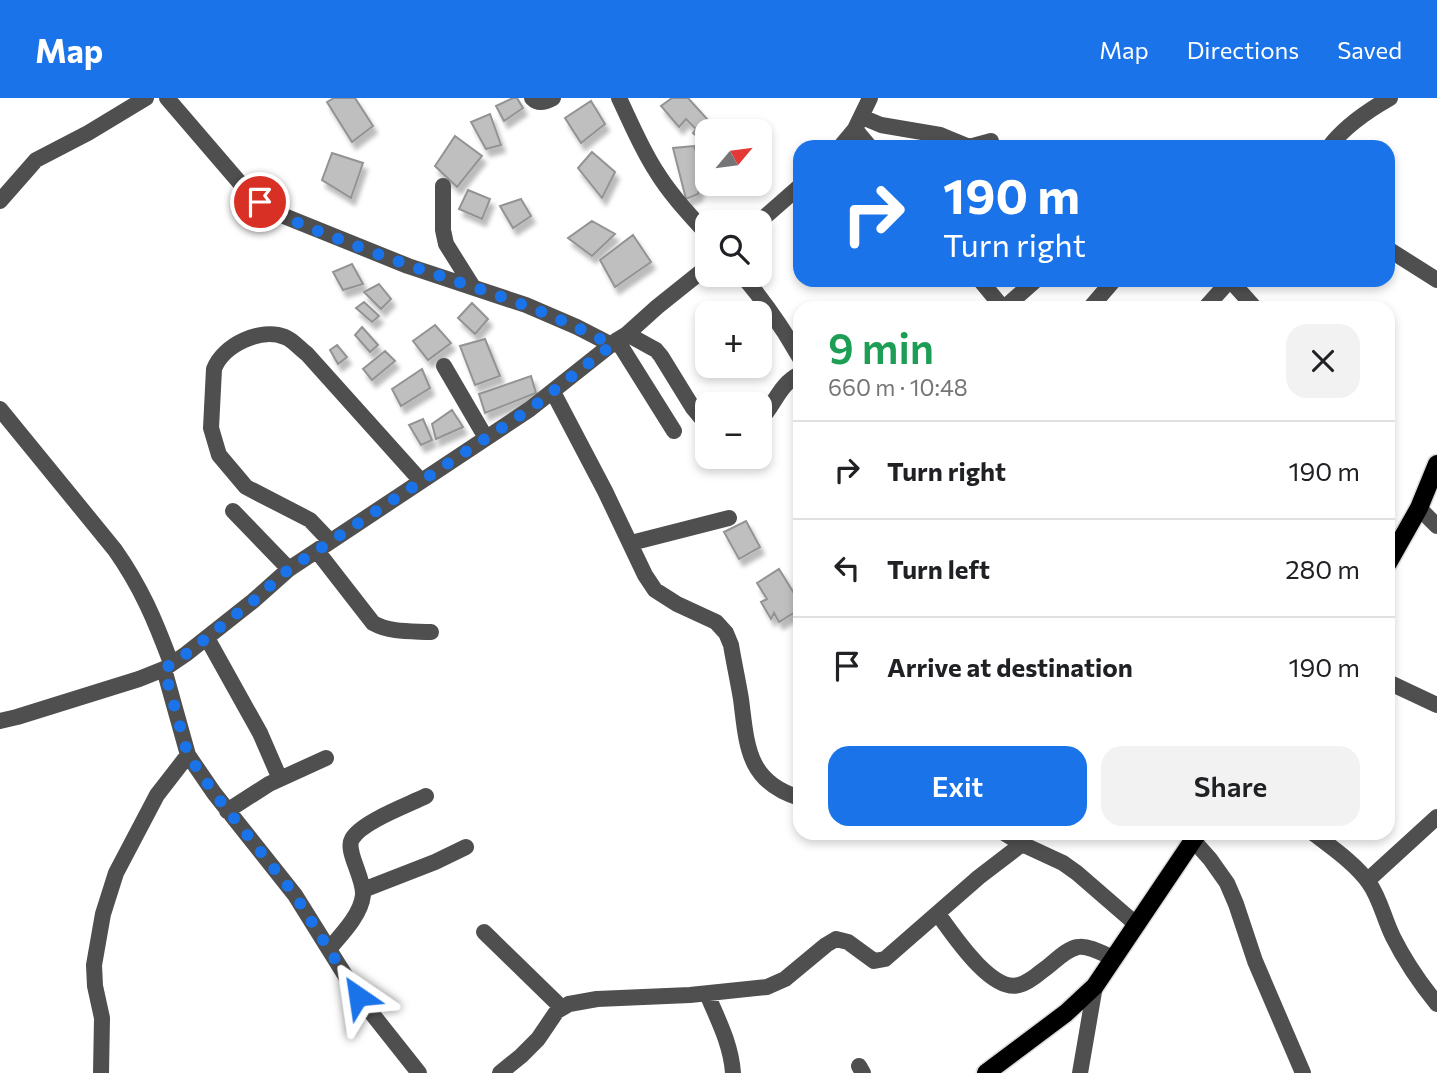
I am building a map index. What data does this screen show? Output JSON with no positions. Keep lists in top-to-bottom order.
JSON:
{
  "north": "top right",
  "page": {
    "header": "Map",
    "nav": ["Map", "Directions", "Saved"],
    "map_buttons": ["+", "−"],
    "turn": ["190 m", "Turn right"],
    "heading": ["9 min", "660 m · 10:48"],
    "list": [
      {
        "name": "Turn right",
        "value": "190 m"
      },
      {
        "name": "Turn left",
        "value": "280 m"
      },
      {
        "name": "Arrive at destination",
        "value": "190 m"
      }
    ],
    "buttons": ["Exit", "Share"]
  }
}
